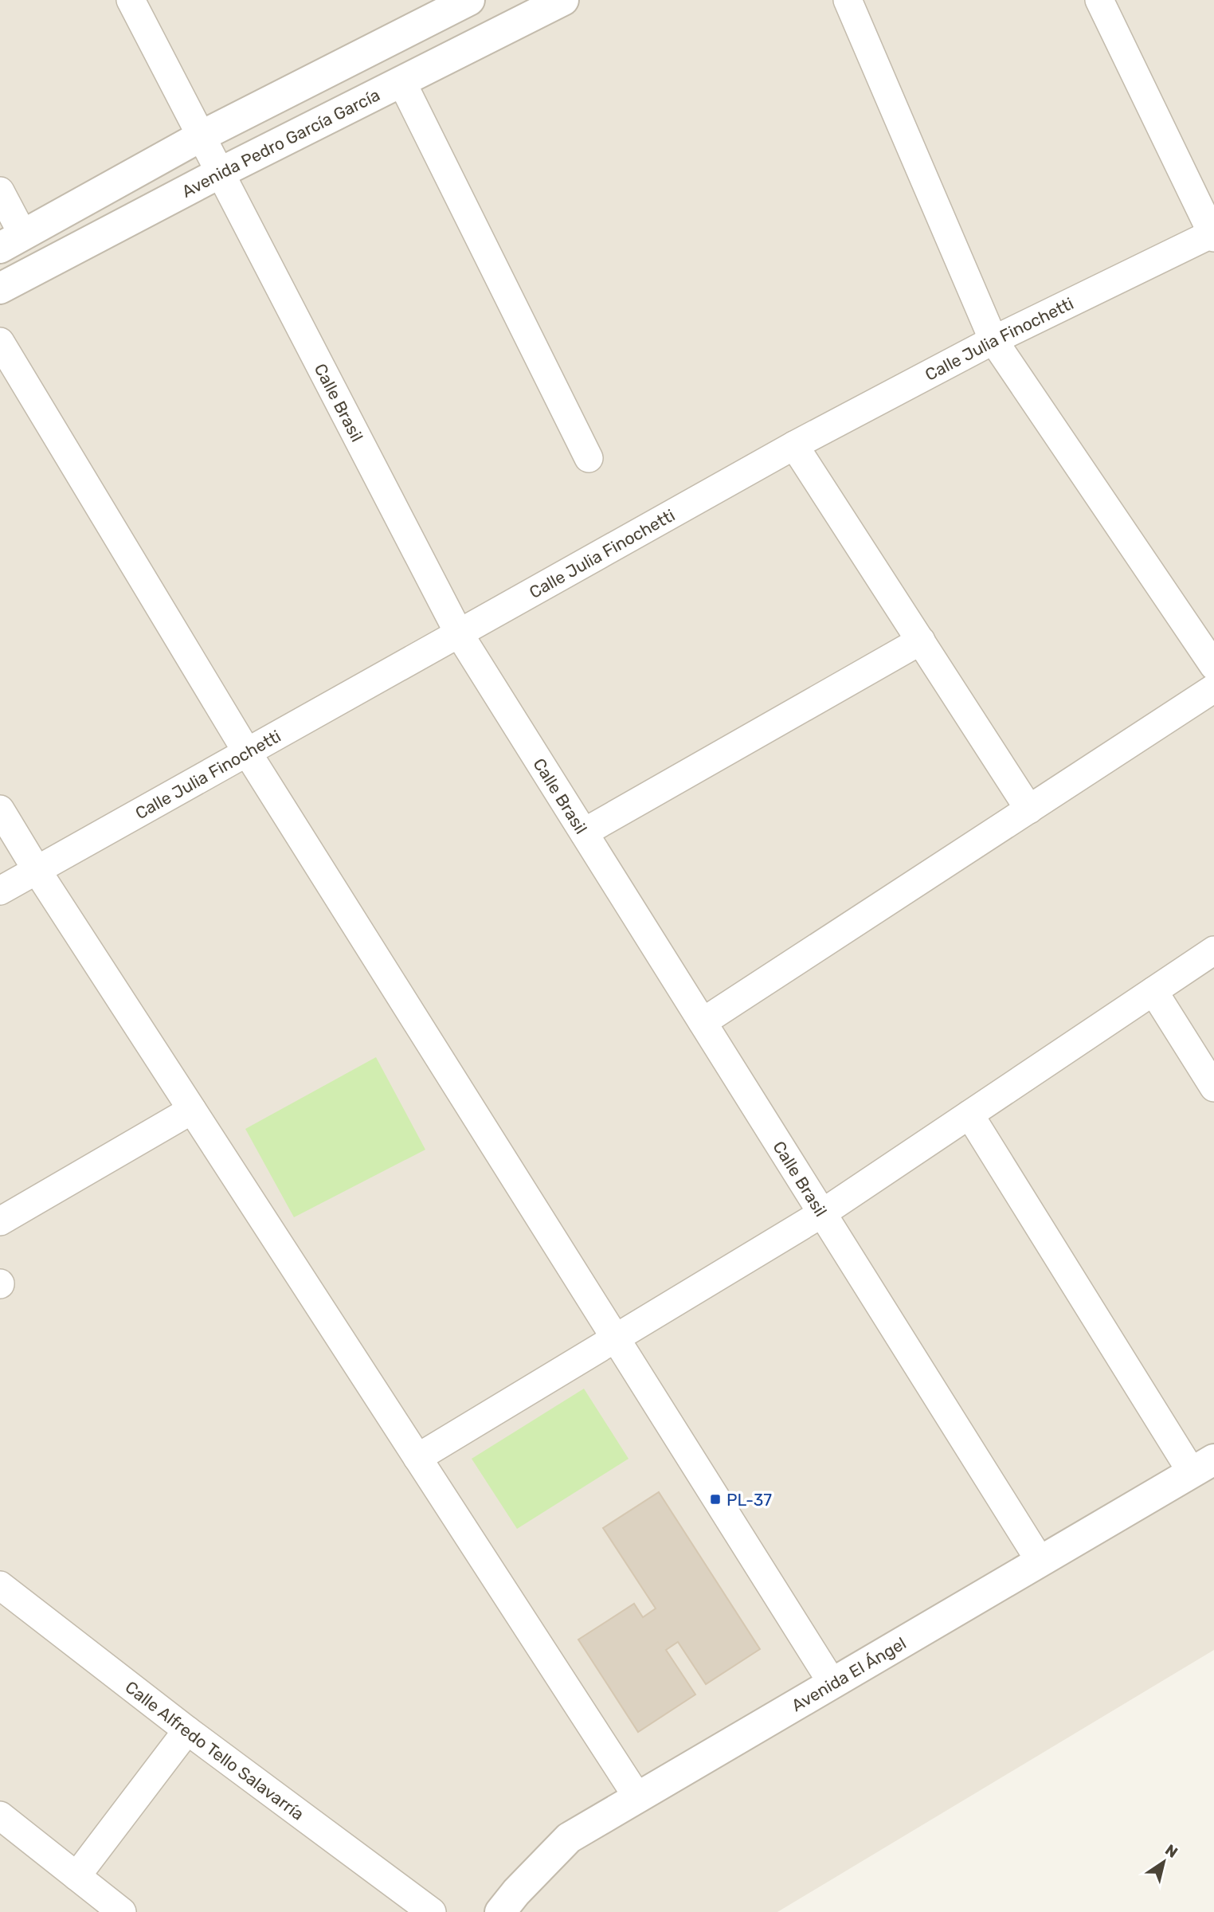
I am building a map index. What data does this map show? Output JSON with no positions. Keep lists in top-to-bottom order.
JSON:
{
  "streets": {
    "street": [
      "Avenida Pedro García García",
      "Calle Julia Finochetti",
      "Calle Brasil",
      "Avenida El Ángel",
      "Calle Alfredo Tello Salavarría"
    ]
  },
  "crossings": [
    ["Avenida Pedro García García", "Calle Brasil"],
    ["Calle Julia Finochetti", "Calle Brasil"],
    ["Calle Brasil", "Avenida El Ángel"]
  ],
  "places": {
    "transit": ["PL-37"]
  },
  "north": "top right"
}
